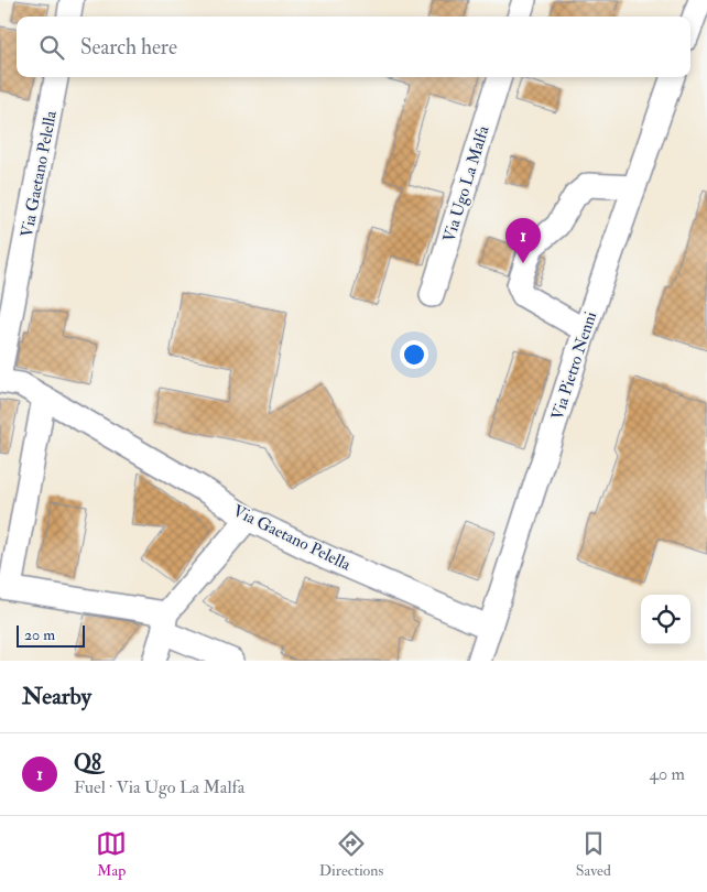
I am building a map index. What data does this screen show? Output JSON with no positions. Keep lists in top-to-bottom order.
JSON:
{
  "streets": {
    "street": ["Via Gaetano Pelella", "Via Ugo La Malfa", "Via Pietro Nenni"]
  },
  "crossings": [
    ["Via Gaetano Pelella", "Via Pietro Nenni"]
  ],
  "scale_bar": "20 m",
  "page": {
    "search": "Search here",
    "pins": "1",
    "scale": "20 m",
    "heading": "Nearby",
    "list": [
      {
        "mark": "1",
        "name": "Q8",
        "note": "Fuel · Via Ugo La Malfa",
        "value": "40 m"
      }
    ],
    "nav": ["Map", "Directions", "Saved"]
  }
}
